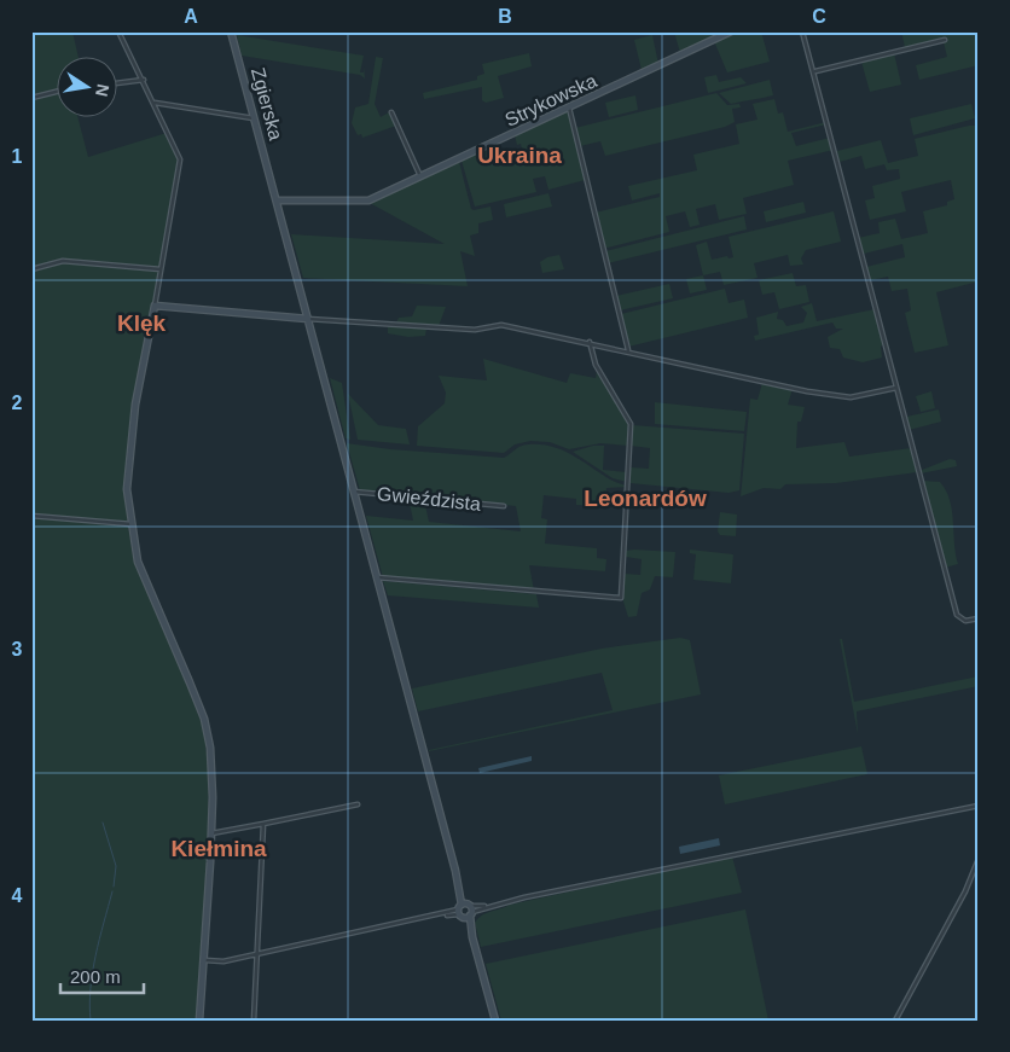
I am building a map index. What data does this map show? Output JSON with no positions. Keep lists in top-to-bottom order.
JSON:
{
  "streets": {
    "street": ["Strykowska", "Zgierska", "Gwieździsta"]
  },
  "crossings": [
    ["Strykowska", "Zgierska"],
    ["Zgierska", "Gwieździsta"]
  ],
  "districts": [
    "Ukraina",
    "Klęk",
    "Leonardów",
    "Kiełmina"
  ],
  "scale_bar": "200 m",
  "north": "right",
  "grid": {
    "columns": ["A", "B", "C"],
    "rows": [
      "1",
      "2",
      "3",
      "4"
    ]
  }
}
